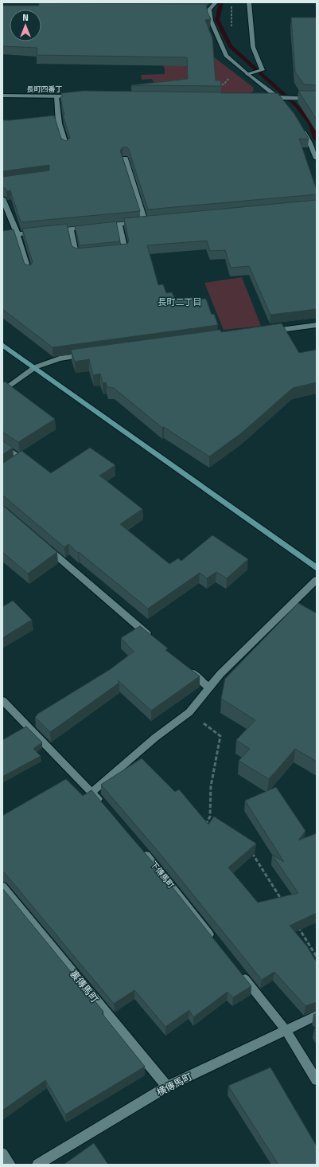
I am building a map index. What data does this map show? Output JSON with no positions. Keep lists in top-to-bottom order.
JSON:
{
  "streets": {
    "street": [
      "長町四番丁",
      "下傳馬町",
      "裏傳馬町",
      "横傳馬町"
    ]
  },
  "crossings": [
    ["裏傳馬町", "横傳馬町"]
  ],
  "districts": ["長町二丁目"],
  "north": "top"
}
